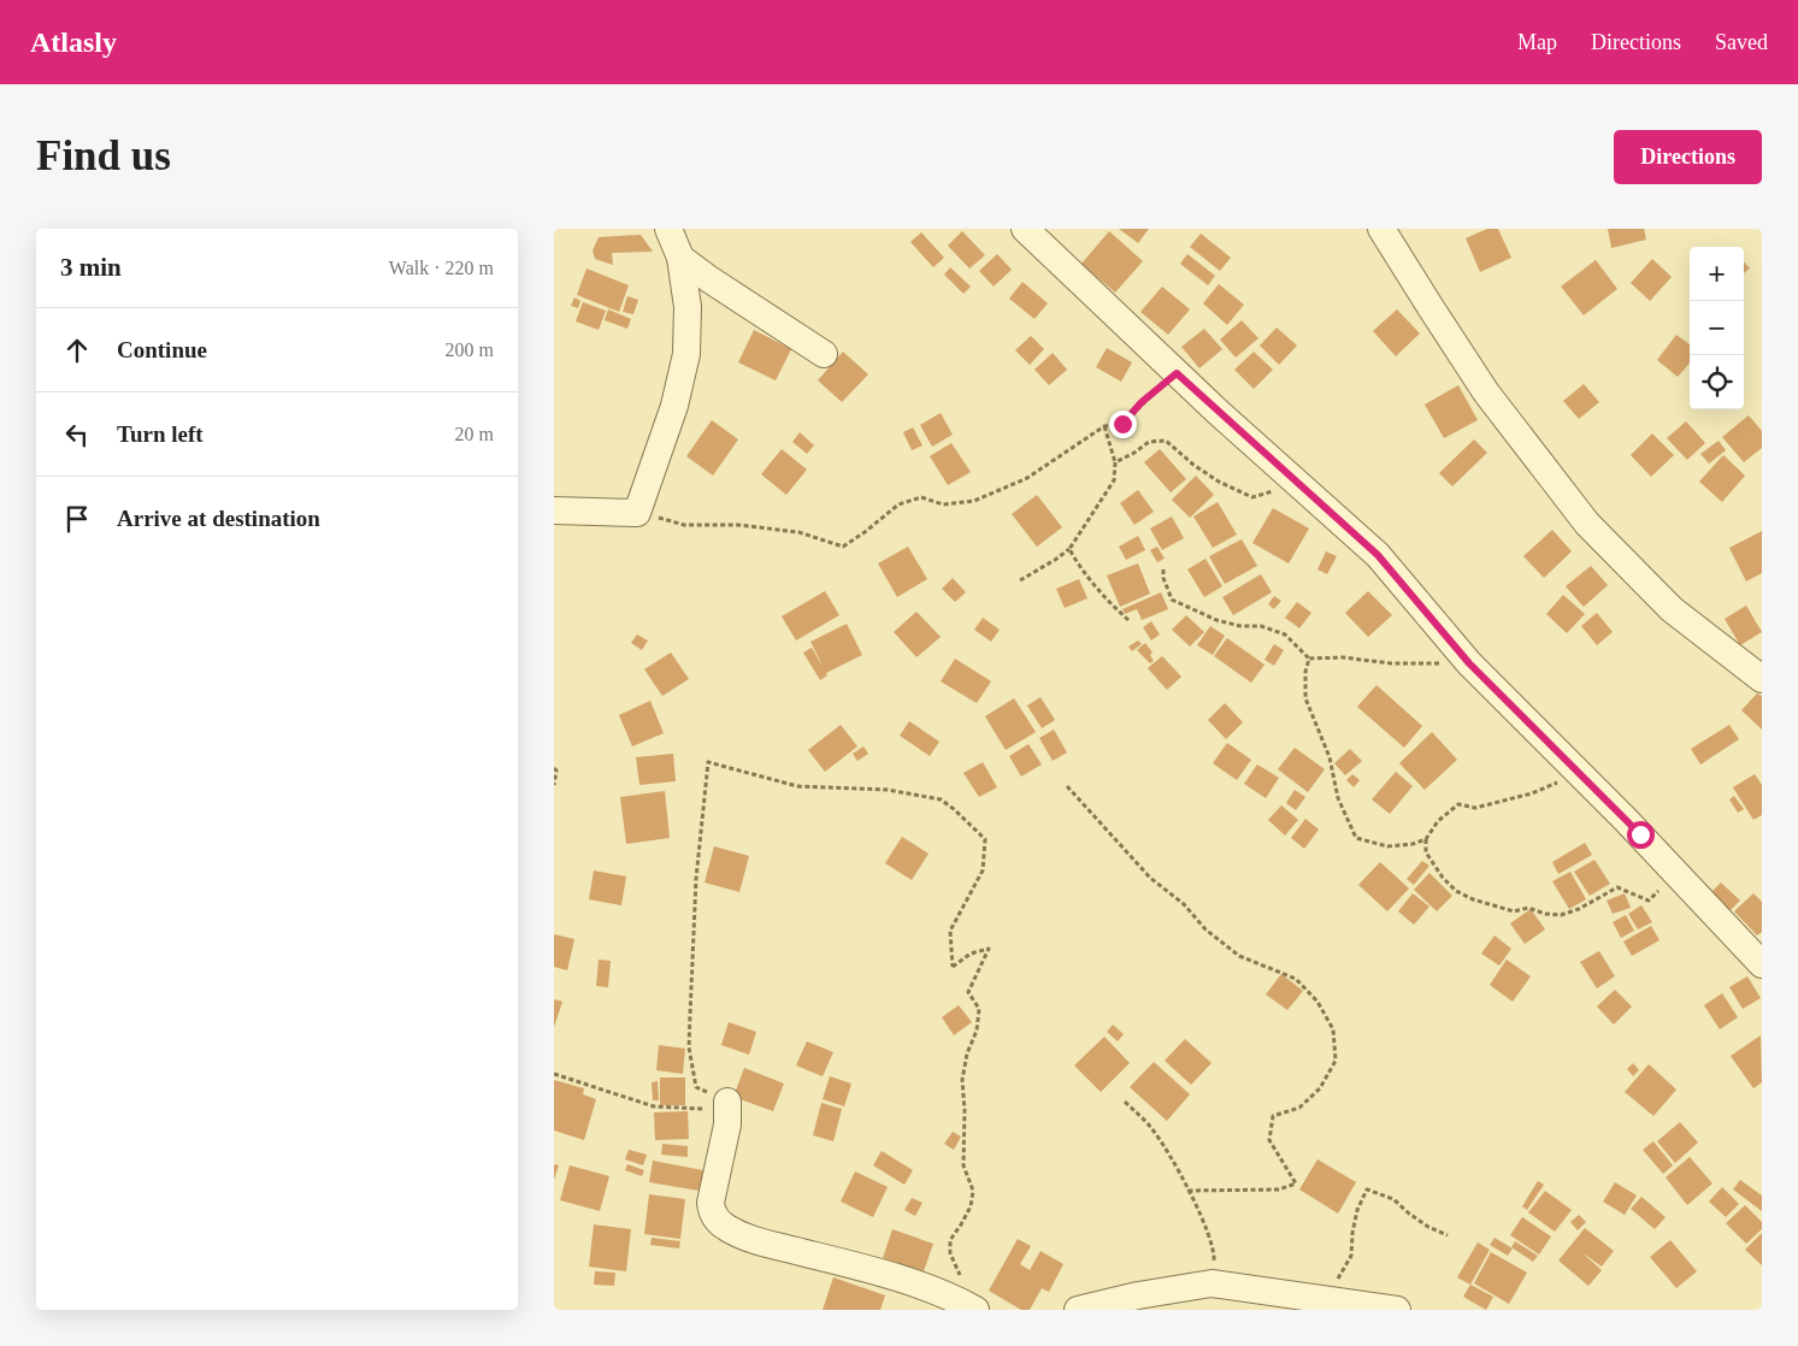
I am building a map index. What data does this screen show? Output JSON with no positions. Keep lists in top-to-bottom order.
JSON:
{
  "page": {
    "header": "Atlasly",
    "nav": ["Map", "Directions", "Saved"],
    "buttons": "Directions",
    "title": "Find us",
    "heading": ["3 min", "Walk · 220 m"],
    "map_buttons": ["+", "−"],
    "list": [
      ["Continue", "200 m"],
      ["Turn left", "20 m"],
      "Arrive at destination"
    ]
  }
}
